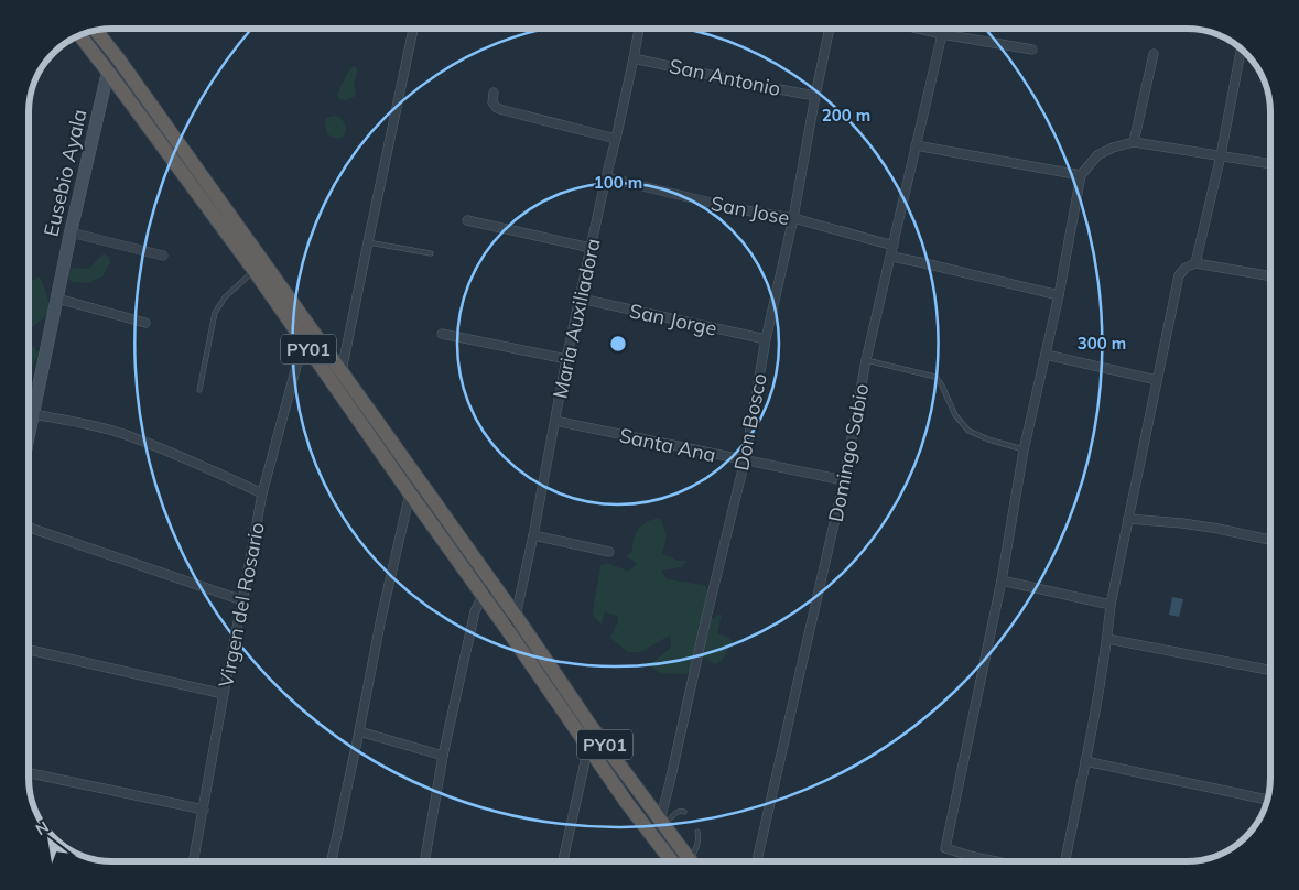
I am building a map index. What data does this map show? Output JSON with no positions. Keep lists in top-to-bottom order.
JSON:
{
  "streets": {
    "highway": ["PY01"],
    "main road": ["Eusebio Ayala"],
    "street": [
      "San Antonio",
      "San Jose",
      "Maria Auxiliadora",
      "San Jorge",
      "Don Bosco",
      "Santa Ana",
      "Domingo Sabio",
      "Virgen del Rosario"
    ]
  },
  "crossings": [
    ["San Antonio", "Maria Auxiliadora"],
    ["San Antonio", "Don Bosco"],
    ["Eusebio Ayala", "PY01"],
    ["San Jose", "Maria Auxiliadora"],
    ["San Jose", "Don Bosco"],
    ["San Jose", "Domingo Sabio"],
    ["Maria Auxiliadora", "San Jorge"],
    ["Maria Auxiliadora", "PY01"],
    ["Maria Auxiliadora", "Santa Ana"],
    ["San Jorge", "Don Bosco"],
    ["PY01", "Don Bosco"],
    ["PY01", "Virgen del Rosario"],
    ["Don Bosco", "Santa Ana"],
    ["Santa Ana", "Domingo Sabio"]
  ],
  "north": "top left",
  "rings": ["200 m", "100 m", "300 m"]
}
